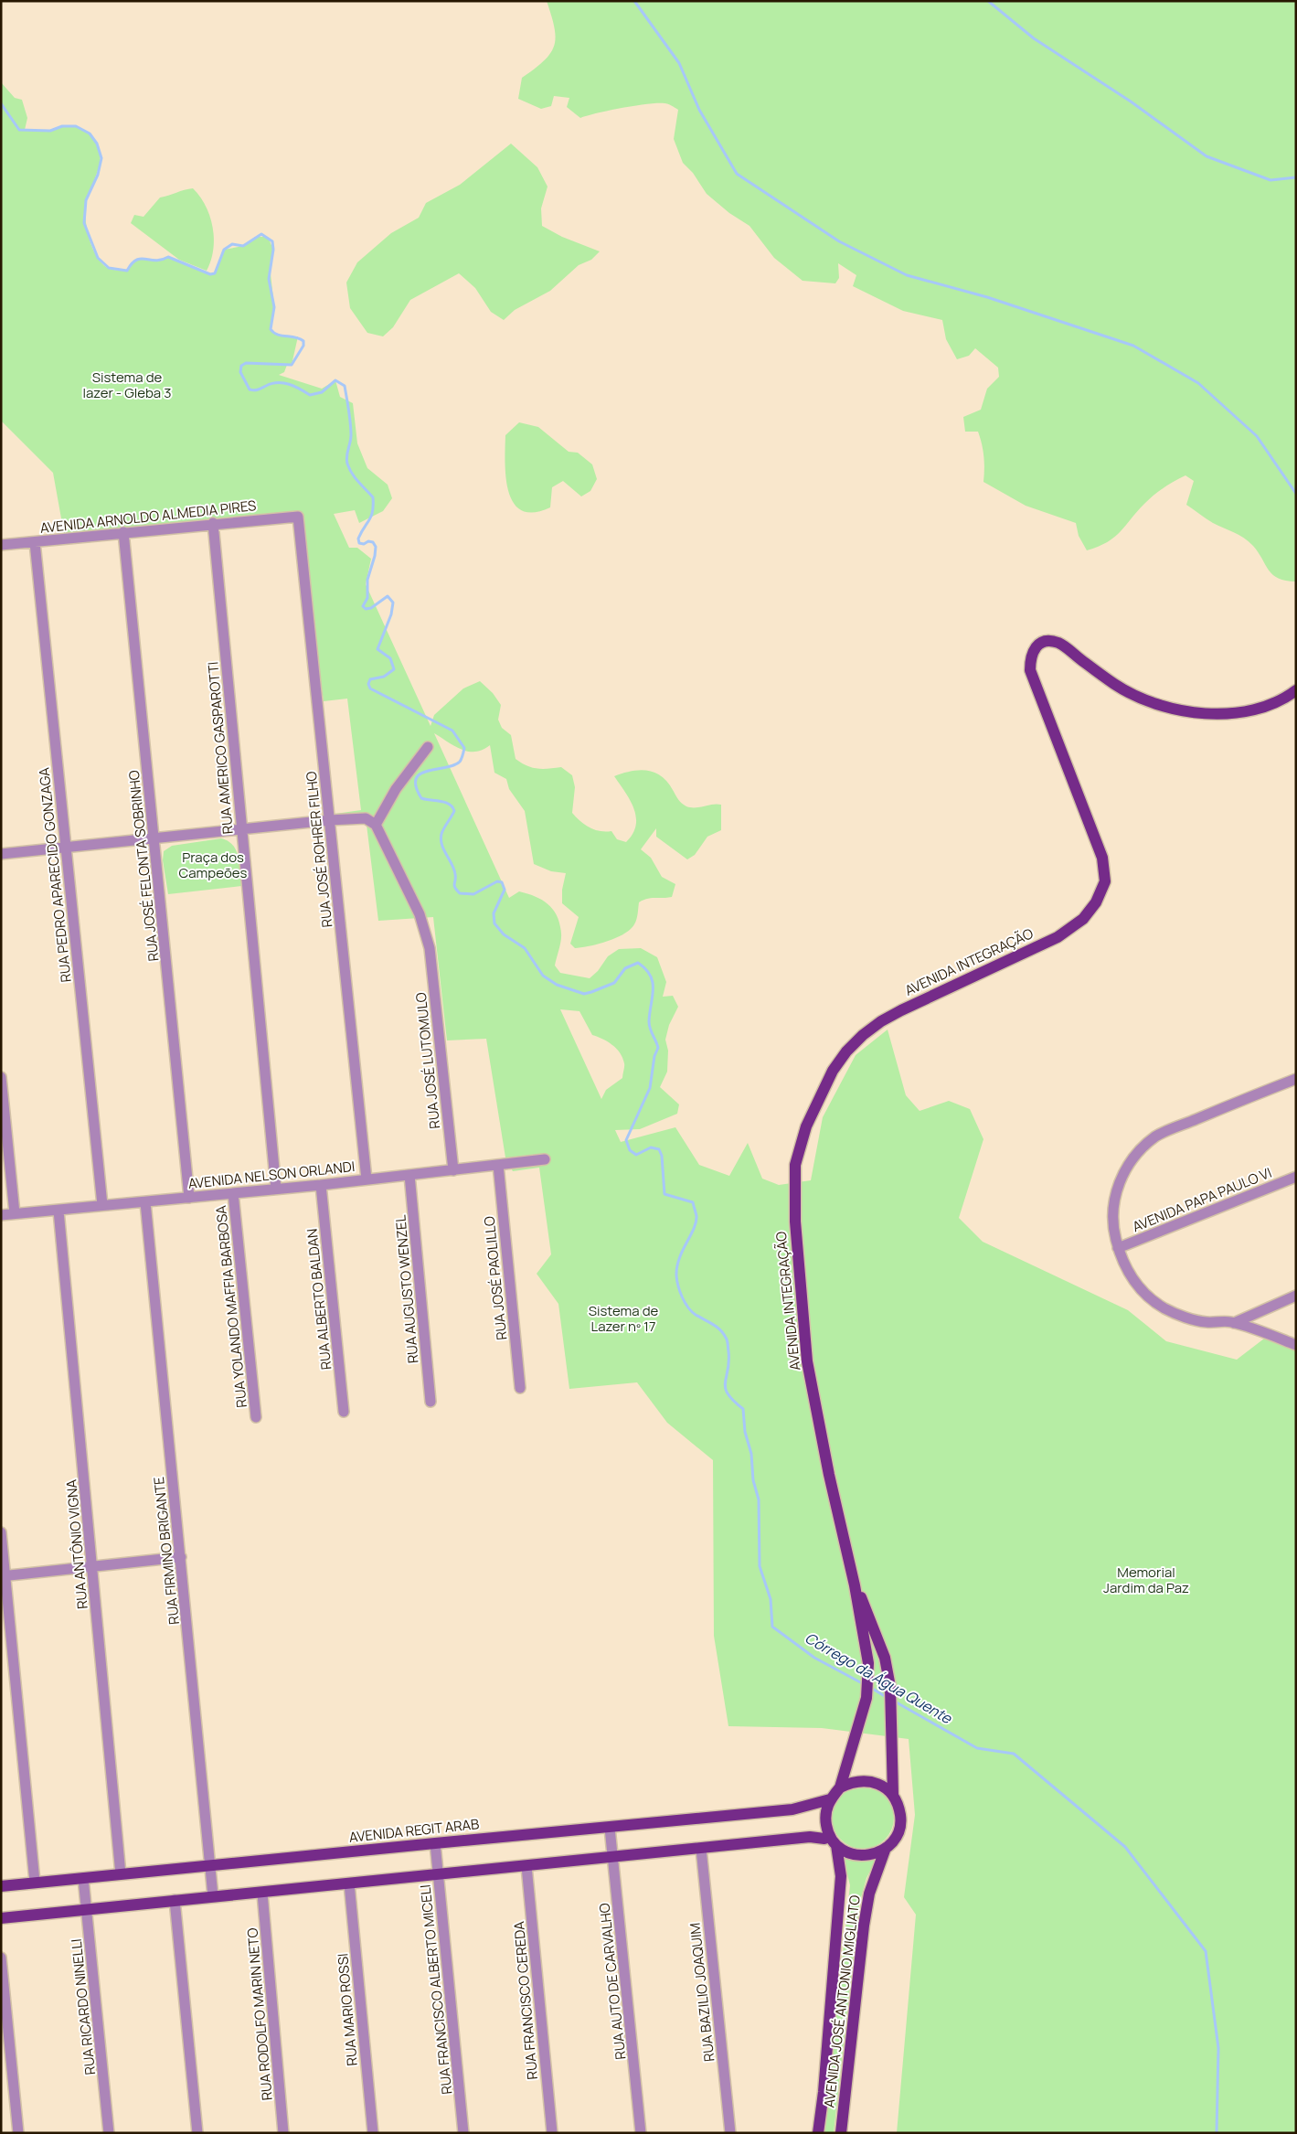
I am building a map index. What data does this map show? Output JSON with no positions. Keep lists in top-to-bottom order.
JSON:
{
  "streets": {
    "main road": ["AVENIDA INTEGRAÇÃO", "AVENIDA REGIT ARAB", "AVENIDA JOSÉ ANTONIO MIGLIATO"],
    "street": [
      "AVENIDA ARNOLDO ALMEDIA PIRES",
      "RUA AMERICO GASPAROTTI",
      "RUA JOSÉ ROHRER FILHO",
      "RUA JOSÉ FELONTA SOBRINHO",
      "RUA PEDRO APARECIDO GONZAGA",
      "RUA JOSÉ LUTOMULO",
      "AVENIDA NELSON ORLANDI",
      "AVENIDA PAPA PAULO VI",
      "RUA JOSÉ PAOLILLO",
      "RUA AUGUSTO WENZEL",
      "RUA ALBERTO BALDAN",
      "RUA YOLANDO MAFFIA BARBOSA",
      "RUA ANTÔNIO VIGNA",
      "RUA FIRMINO BRIGANTE",
      "RUA AUTO DE CARVALHO",
      "RUA FRANCISCO ALBERTO MICELI",
      "RUA BAZILIO JOAQUIM",
      "RUA FRANCISCO CEREDA",
      "RUA RICARDO NINELLI",
      "RUA MARIO ROSSI",
      "RUA RODOLFO MARIN NETO"
    ]
  },
  "crossings": [
    ["AVENIDA ARNOLDO ALMEDIA PIRES", "RUA AMERICO GASPAROTTI"],
    ["AVENIDA ARNOLDO ALMEDIA PIRES", "RUA JOSÉ ROHRER FILHO"],
    ["AVENIDA ARNOLDO ALMEDIA PIRES", "RUA JOSÉ FELONTA SOBRINHO"],
    ["AVENIDA ARNOLDO ALMEDIA PIRES", "RUA PEDRO APARECIDO GONZAGA"],
    ["RUA AMERICO GASPAROTTI", "AVENIDA NELSON ORLANDI"],
    ["RUA JOSÉ ROHRER FILHO", "AVENIDA NELSON ORLANDI"],
    ["RUA JOSÉ FELONTA SOBRINHO", "AVENIDA NELSON ORLANDI"],
    ["RUA PEDRO APARECIDO GONZAGA", "AVENIDA NELSON ORLANDI"],
    ["AVENIDA INTEGRAÇÃO", "AVENIDA REGIT ARAB"],
    ["AVENIDA INTEGRAÇÃO", "AVENIDA JOSÉ ANTONIO MIGLIATO"],
    ["RUA JOSÉ LUTOMULO", "AVENIDA NELSON ORLANDI"],
    ["AVENIDA NELSON ORLANDI", "RUA JOSÉ PAOLILLO"],
    ["AVENIDA NELSON ORLANDI", "RUA AUGUSTO WENZEL"],
    ["AVENIDA NELSON ORLANDI", "RUA ALBERTO BALDAN"],
    ["AVENIDA NELSON ORLANDI", "RUA YOLANDO MAFFIA BARBOSA"],
    ["AVENIDA NELSON ORLANDI", "RUA ANTÔNIO VIGNA"],
    ["AVENIDA NELSON ORLANDI", "RUA FIRMINO BRIGANTE"],
    ["RUA ANTÔNIO VIGNA", "AVENIDA REGIT ARAB"],
    ["RUA FIRMINO BRIGANTE", "AVENIDA REGIT ARAB"],
    ["AVENIDA REGIT ARAB", "RUA AUTO DE CARVALHO"],
    ["AVENIDA REGIT ARAB", "RUA FRANCISCO ALBERTO MICELI"],
    ["AVENIDA REGIT ARAB", "AVENIDA JOSÉ ANTONIO MIGLIATO"],
    ["AVENIDA REGIT ARAB", "RUA RICARDO NINELLI"]
  ],
  "water": ["Córrego da Água Quente"],
  "parks": [
    "Sistema de lazer - Gleba 3",
    "Praça dos Campeões",
    "Sistema de Lazer nº 17",
    "Memorial Jardim da Paz"
  ]
}
